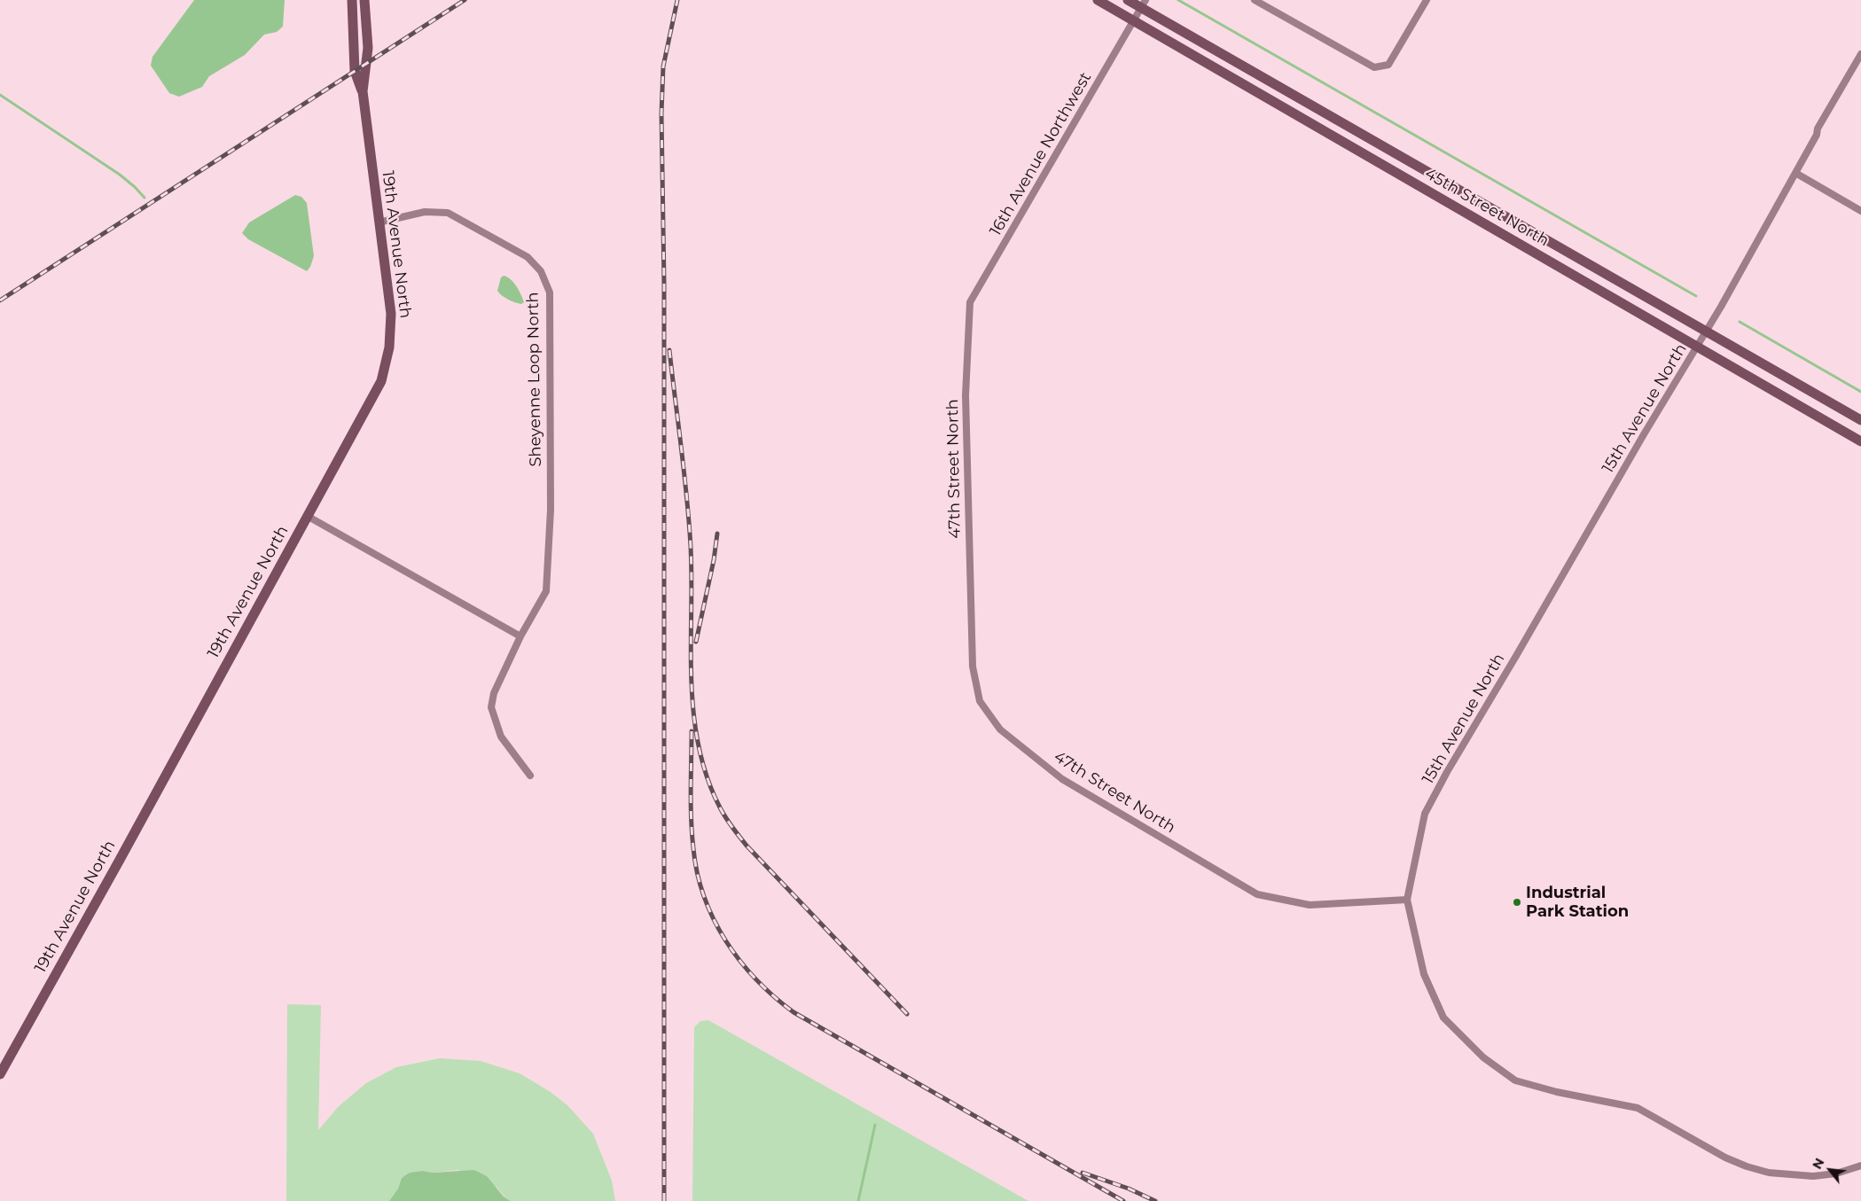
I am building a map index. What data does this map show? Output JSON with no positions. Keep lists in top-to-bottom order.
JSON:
{
  "streets": {
    "main road": ["45th Street North", "19th Avenue North"],
    "street": [
      "16th Avenue Northwest",
      "Sheyenne Loop North",
      "15th Avenue North",
      "47th Street North"
    ]
  },
  "crossings": [
    ["16th Avenue Northwest", "45th Street North"],
    ["16th Avenue Northwest", "47th Street North"],
    ["45th Street North", "15th Avenue North"],
    ["19th Avenue North", "Sheyenne Loop North"],
    ["15th Avenue North", "47th Street North"]
  ],
  "places": ["Industrial Park Station"],
  "north": "top left"
}
